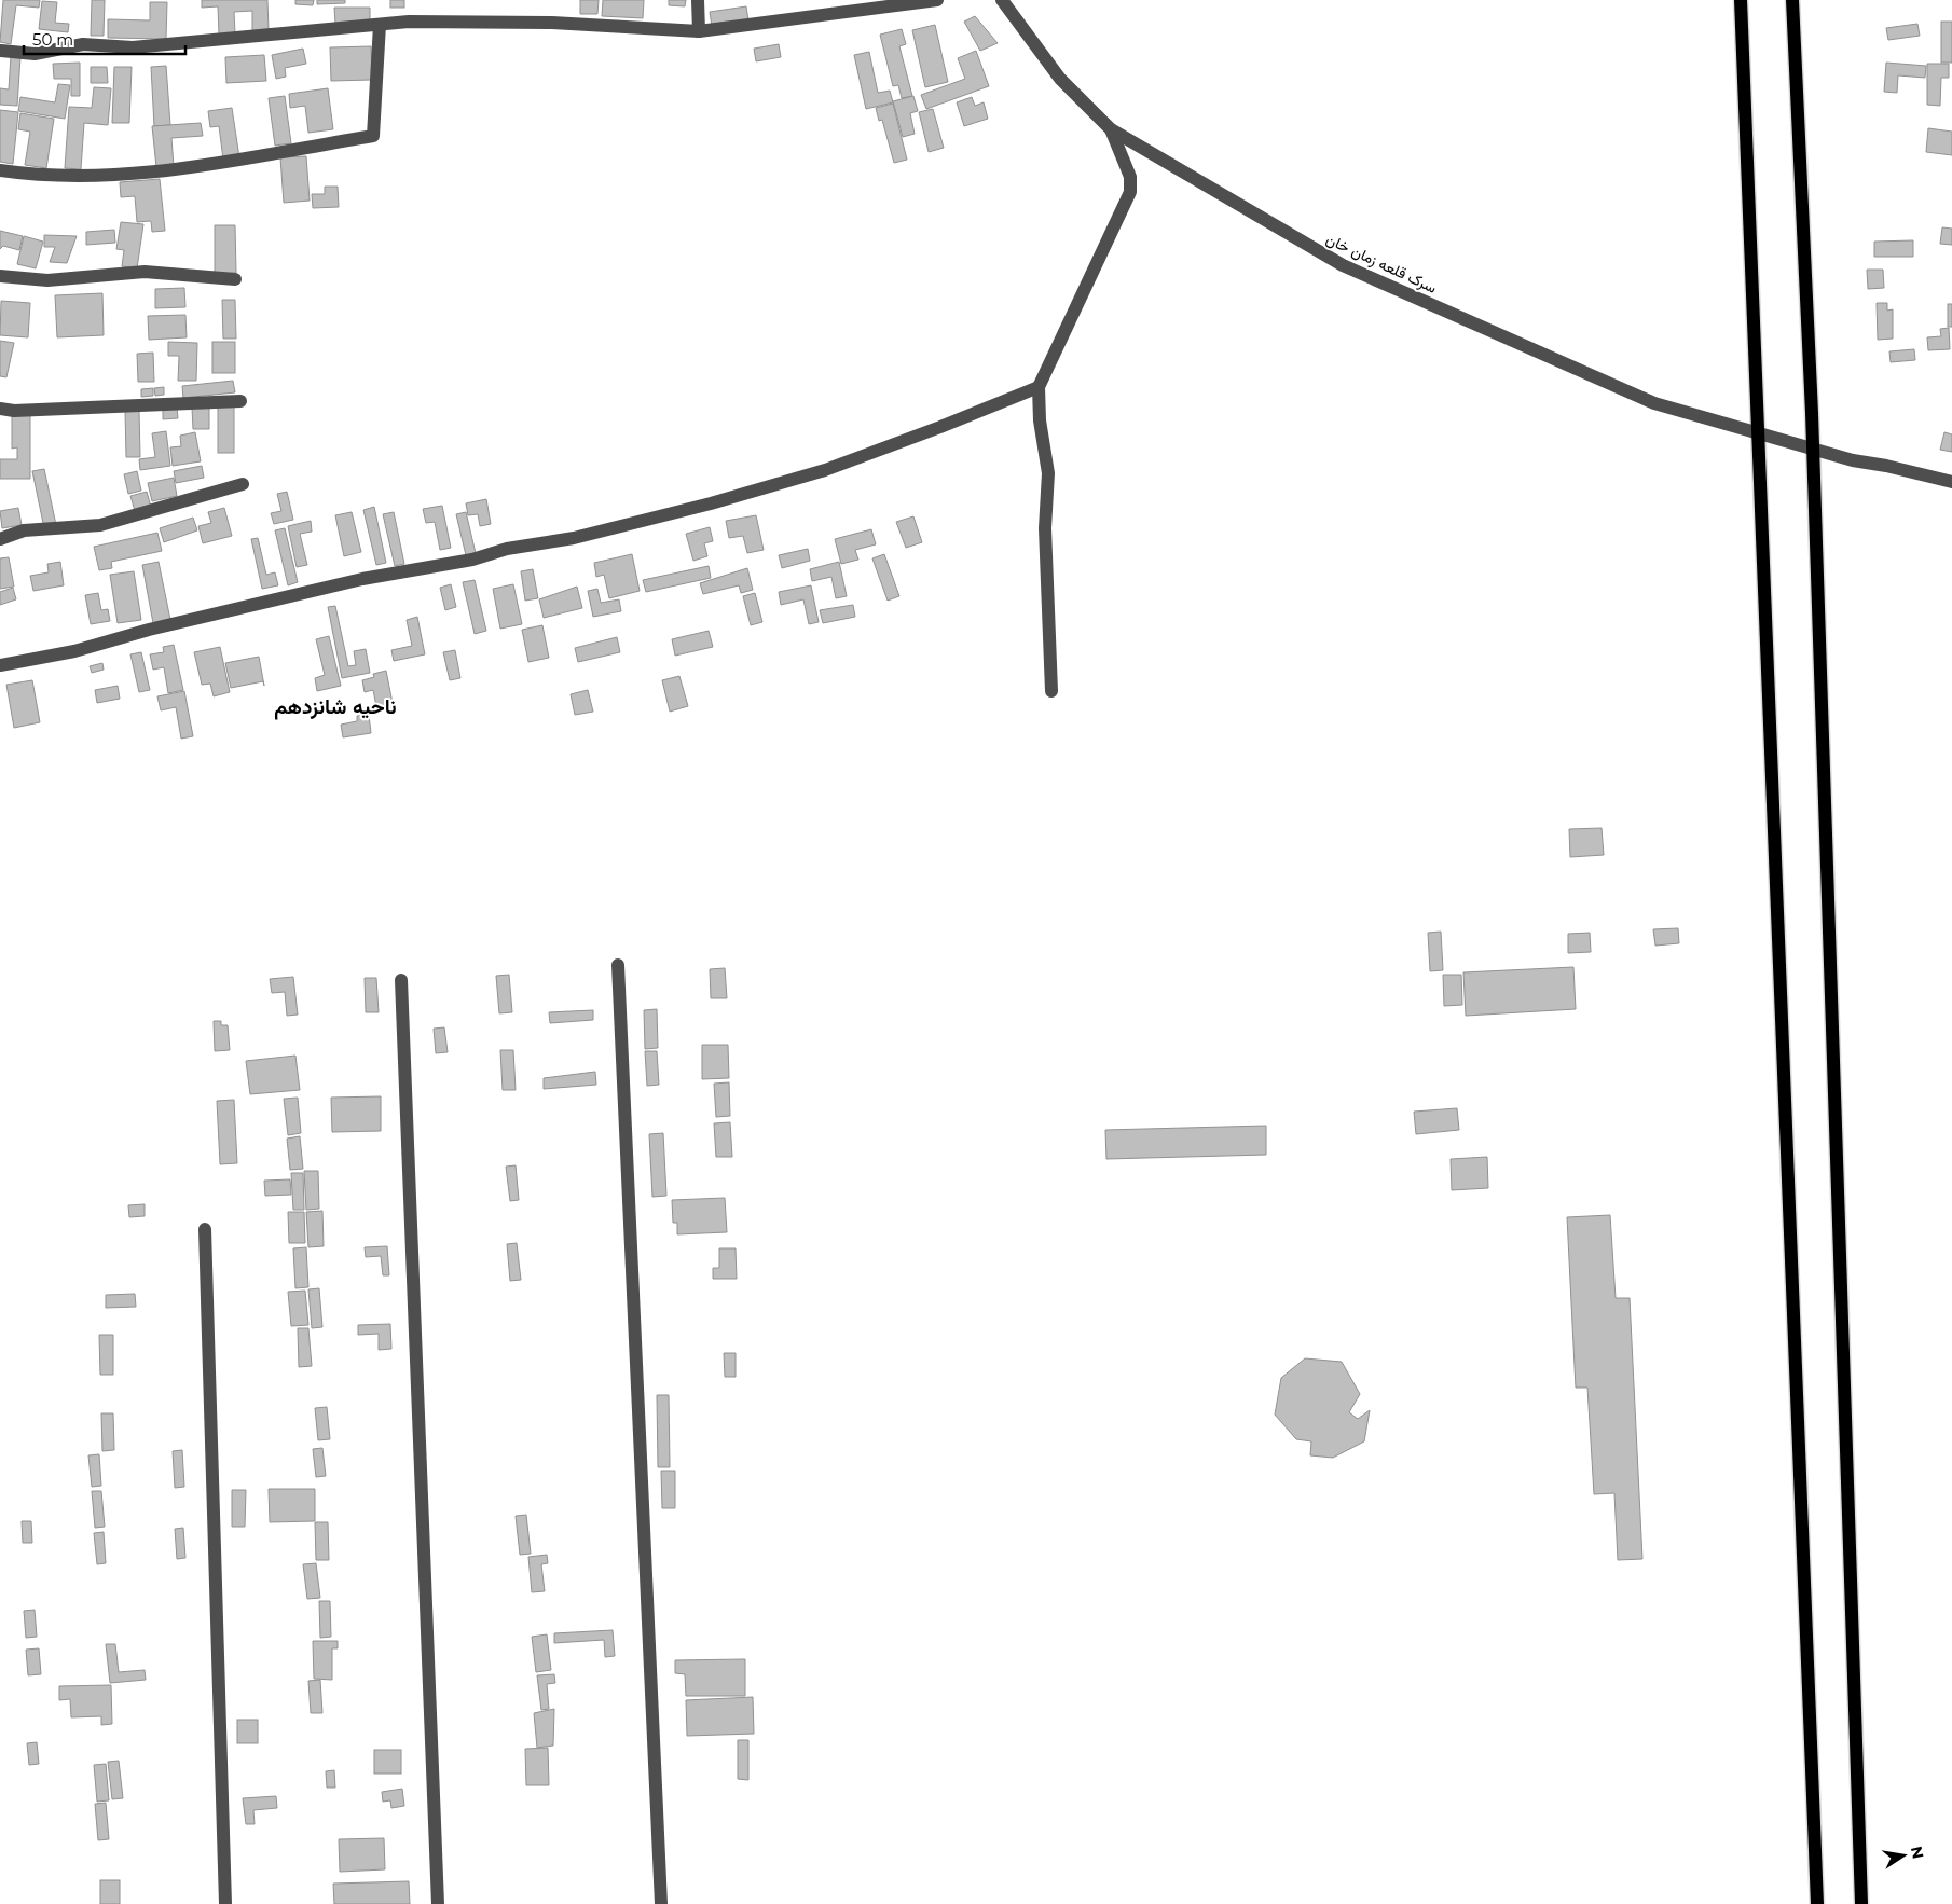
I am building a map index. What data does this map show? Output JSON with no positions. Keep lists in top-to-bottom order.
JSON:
{
  "streets": {
    "street": ["سرک قلعه زمان خان"]
  },
  "districts": ["ناحیه شانزدهم"],
  "scale_bar": "50 m",
  "north": "right"
}
